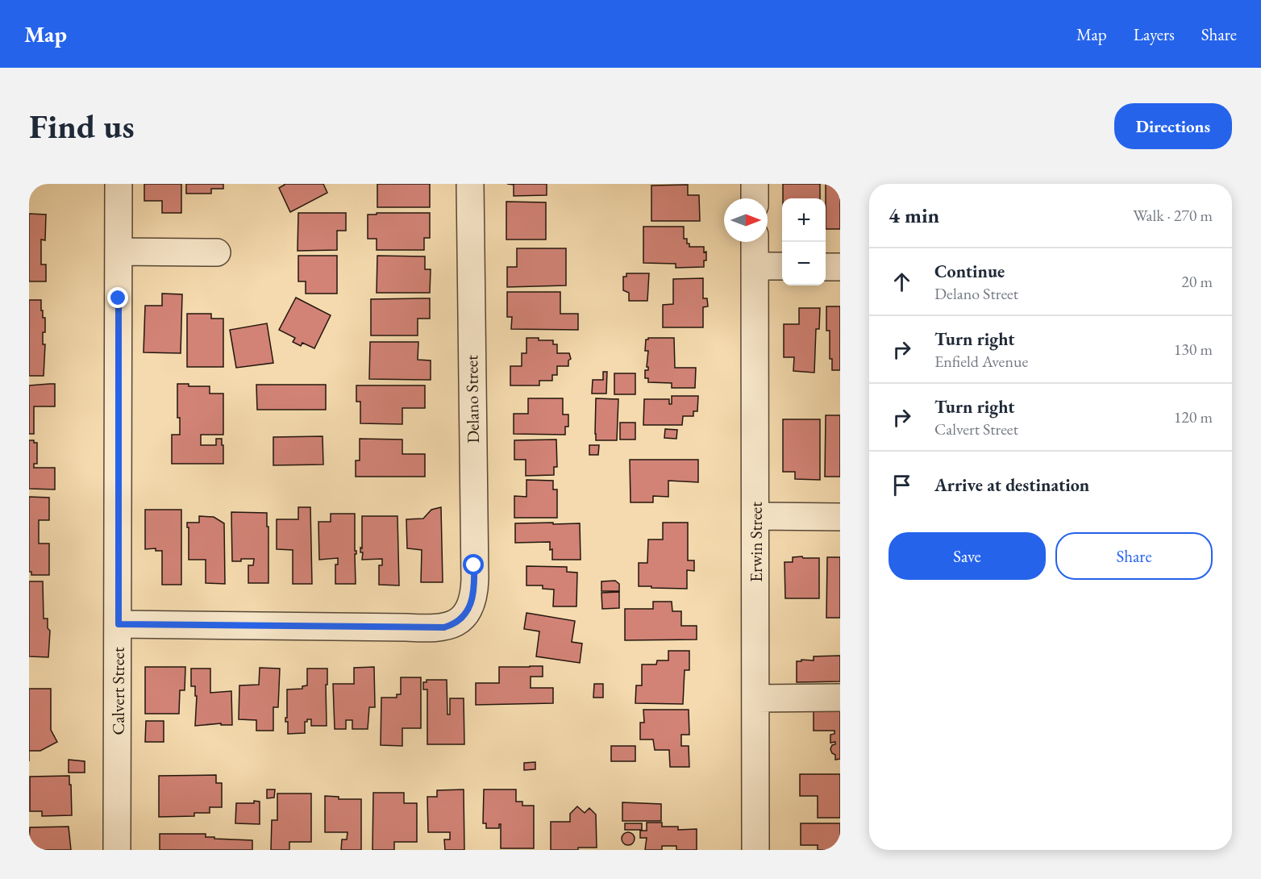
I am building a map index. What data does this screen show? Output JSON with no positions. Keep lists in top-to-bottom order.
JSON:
{
  "streets": {
    "street": ["Delano Street", "Erwin Street", "Calvert Street"]
  },
  "crossings": [
    ["Delano Street", "Calvert Street"]
  ],
  "north": "right",
  "page": {
    "header": "Map",
    "nav": ["Map", "Layers", "Share"],
    "buttons": [
      "Directions",
      ["Save", "Share"]
    ],
    "title": "Find us",
    "heading": ["4 min", "Walk · 270 m"],
    "map_buttons": ["+", "−"],
    "list": [
      ["Continue", "Delano Street", "20 m"],
      ["Turn right", "Enfield Avenue", "130 m"],
      ["Turn right", "Calvert Street", "120 m"],
      "Arrive at destination"
    ]
  }
}
